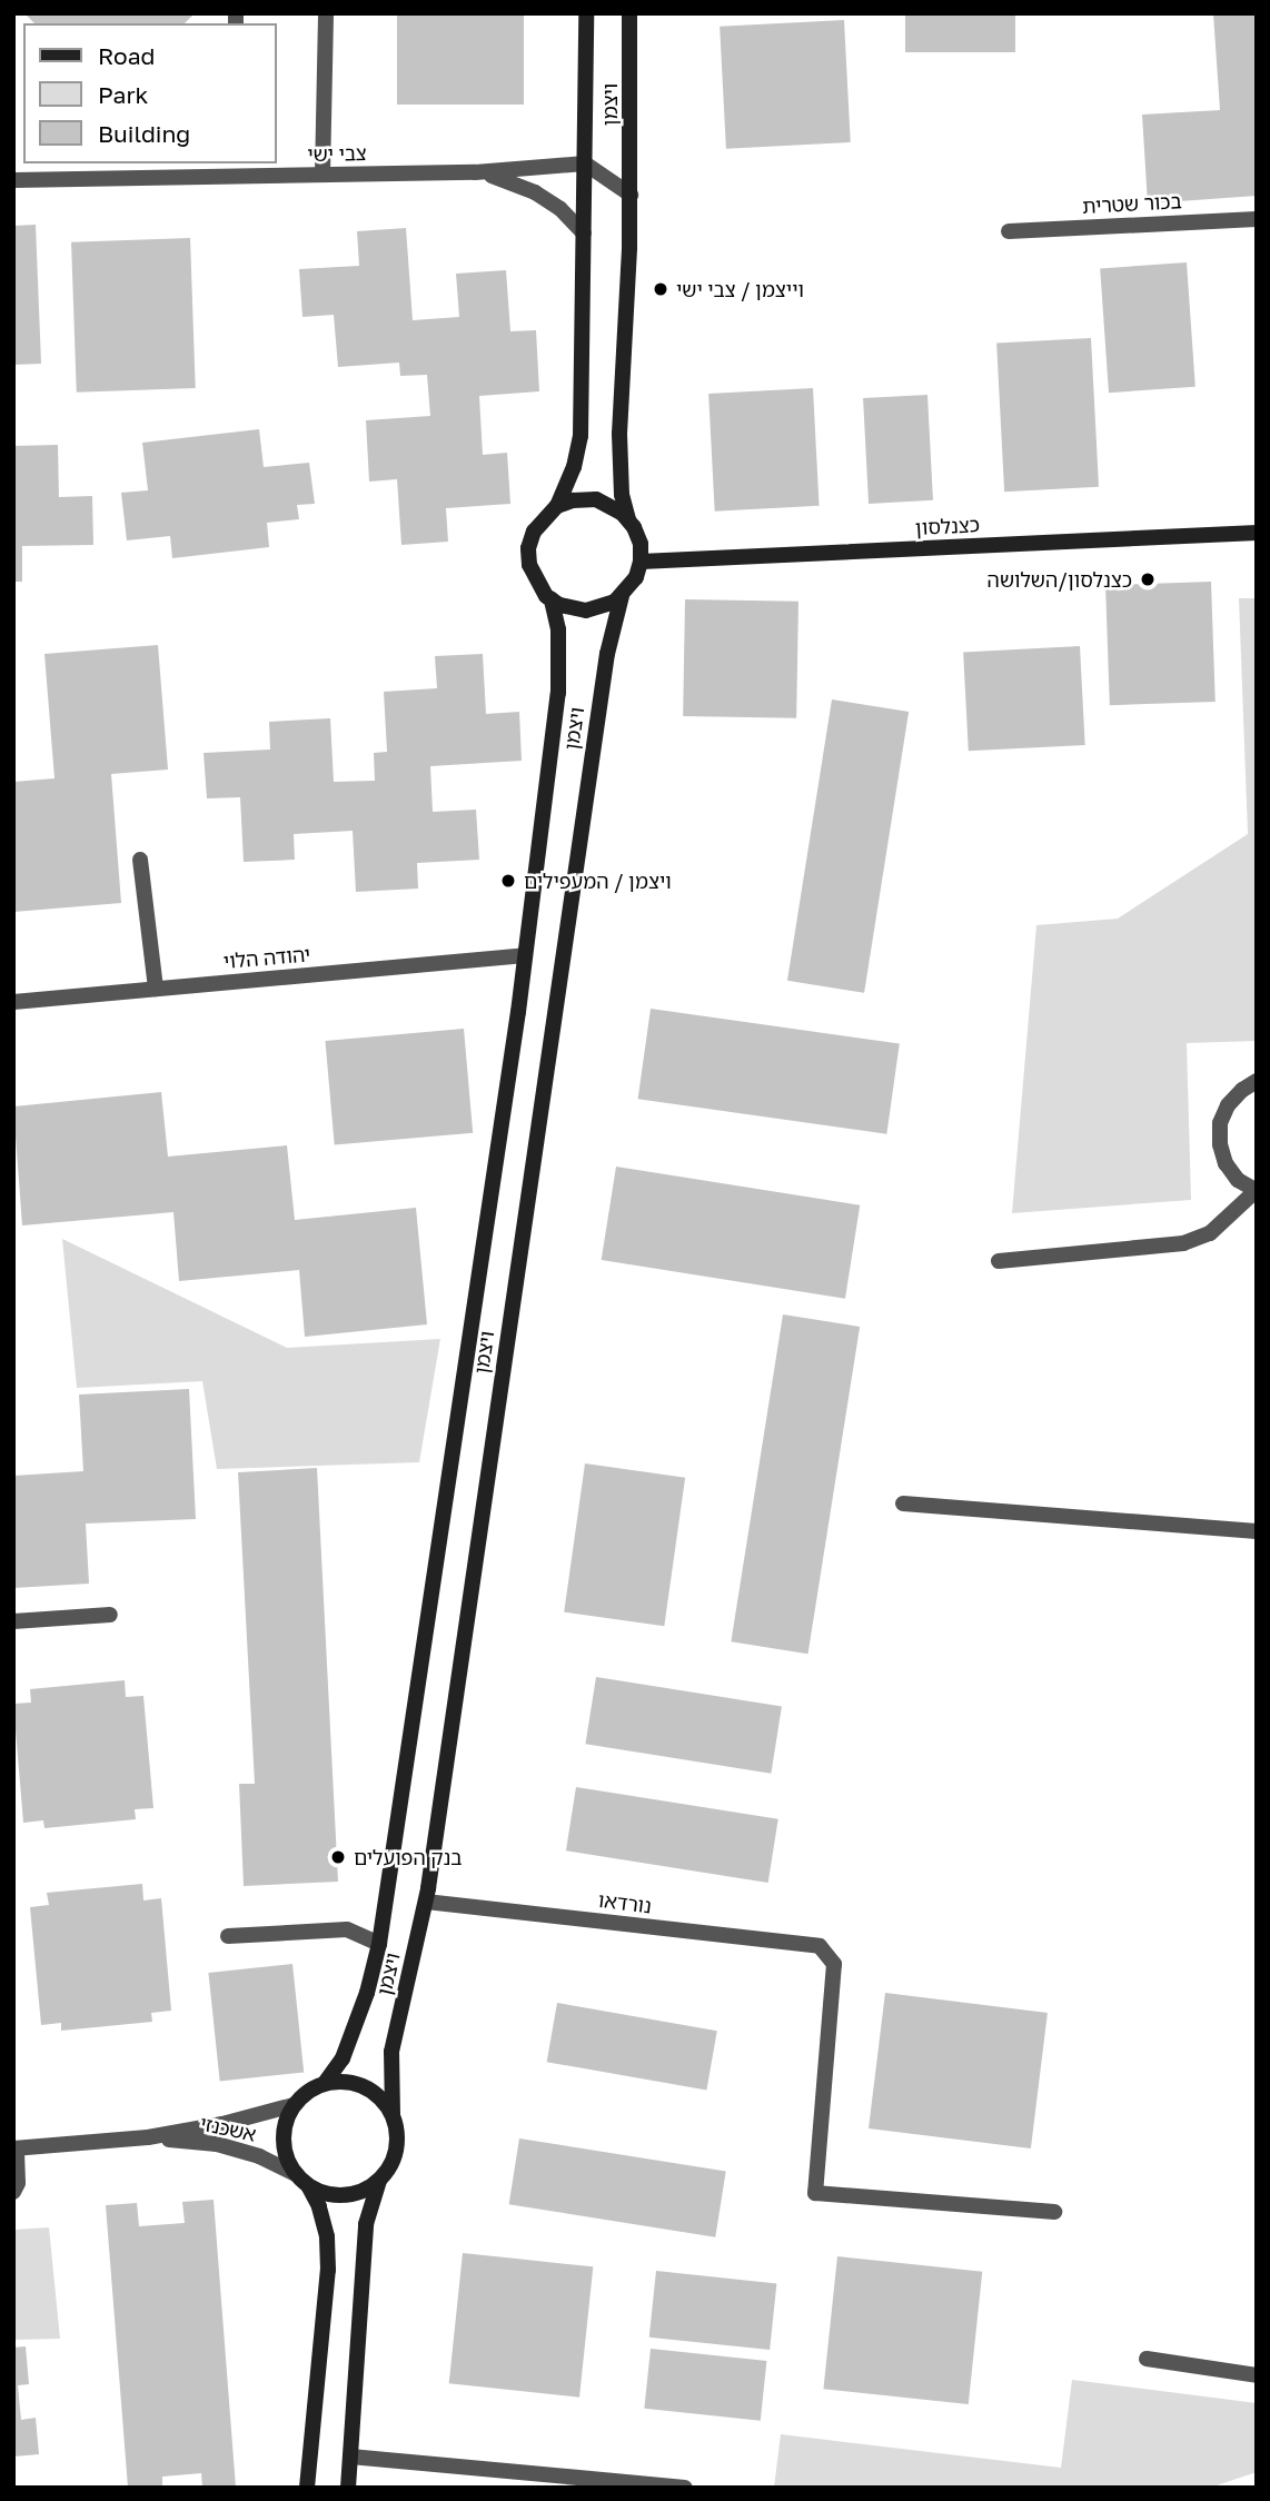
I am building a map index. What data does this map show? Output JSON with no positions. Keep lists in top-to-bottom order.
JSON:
{
  "streets": {
    "street": [
      "ויצמן",
      "צבי ישי",
      "בכור שטרית",
      "כצנלסון",
      "יהודה הלוי",
      "נורדאו",
      "אשכנזי"
    ]
  },
  "crossings": [
    ["ויצמן", "צבי ישי"],
    ["ויצמן", "כצנלסון"],
    ["ויצמן", "יהודה הלוי"],
    ["ויצמן", "נורדאו"],
    ["ויצמן", "אשכנזי"]
  ],
  "places": [
    "וייצמן / צבי ישי",
    "כצנלסון/השלושה",
    "ויצמן / המעפילים",
    "בנק הפועלים"
  ],
  "legend": ["Road", "Park", "Building"]
}
